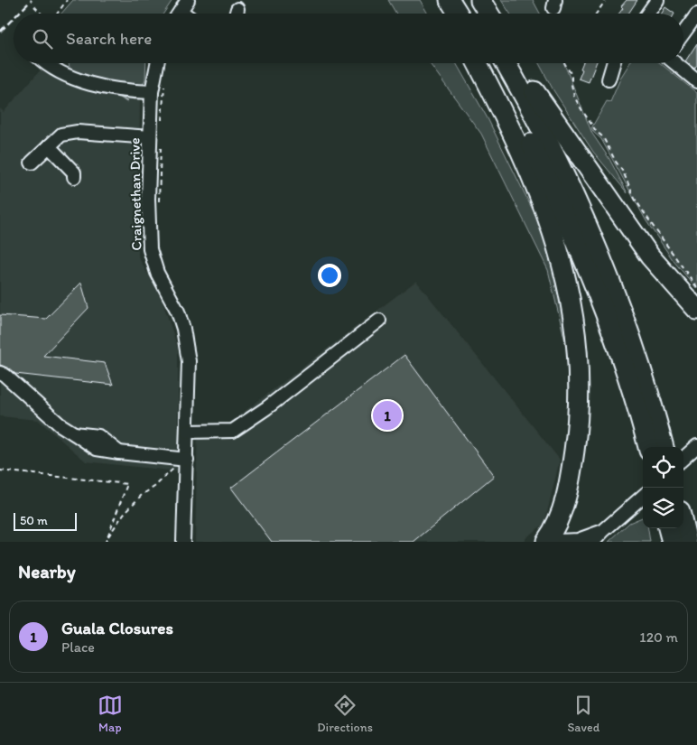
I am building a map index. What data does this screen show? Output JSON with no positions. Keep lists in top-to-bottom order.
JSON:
{
  "streets": {
    "street": ["Craignethan Drive"]
  },
  "scale_bar": "50 m",
  "page": {
    "search": "Search here",
    "pins": "1",
    "scale": "50 m",
    "heading": "Nearby",
    "list": [
      {
        "mark": "1",
        "name": "Guala Closures",
        "note": "Place",
        "value": "120 m"
      }
    ],
    "nav": ["Map", "Directions", "Saved"]
  }
}
